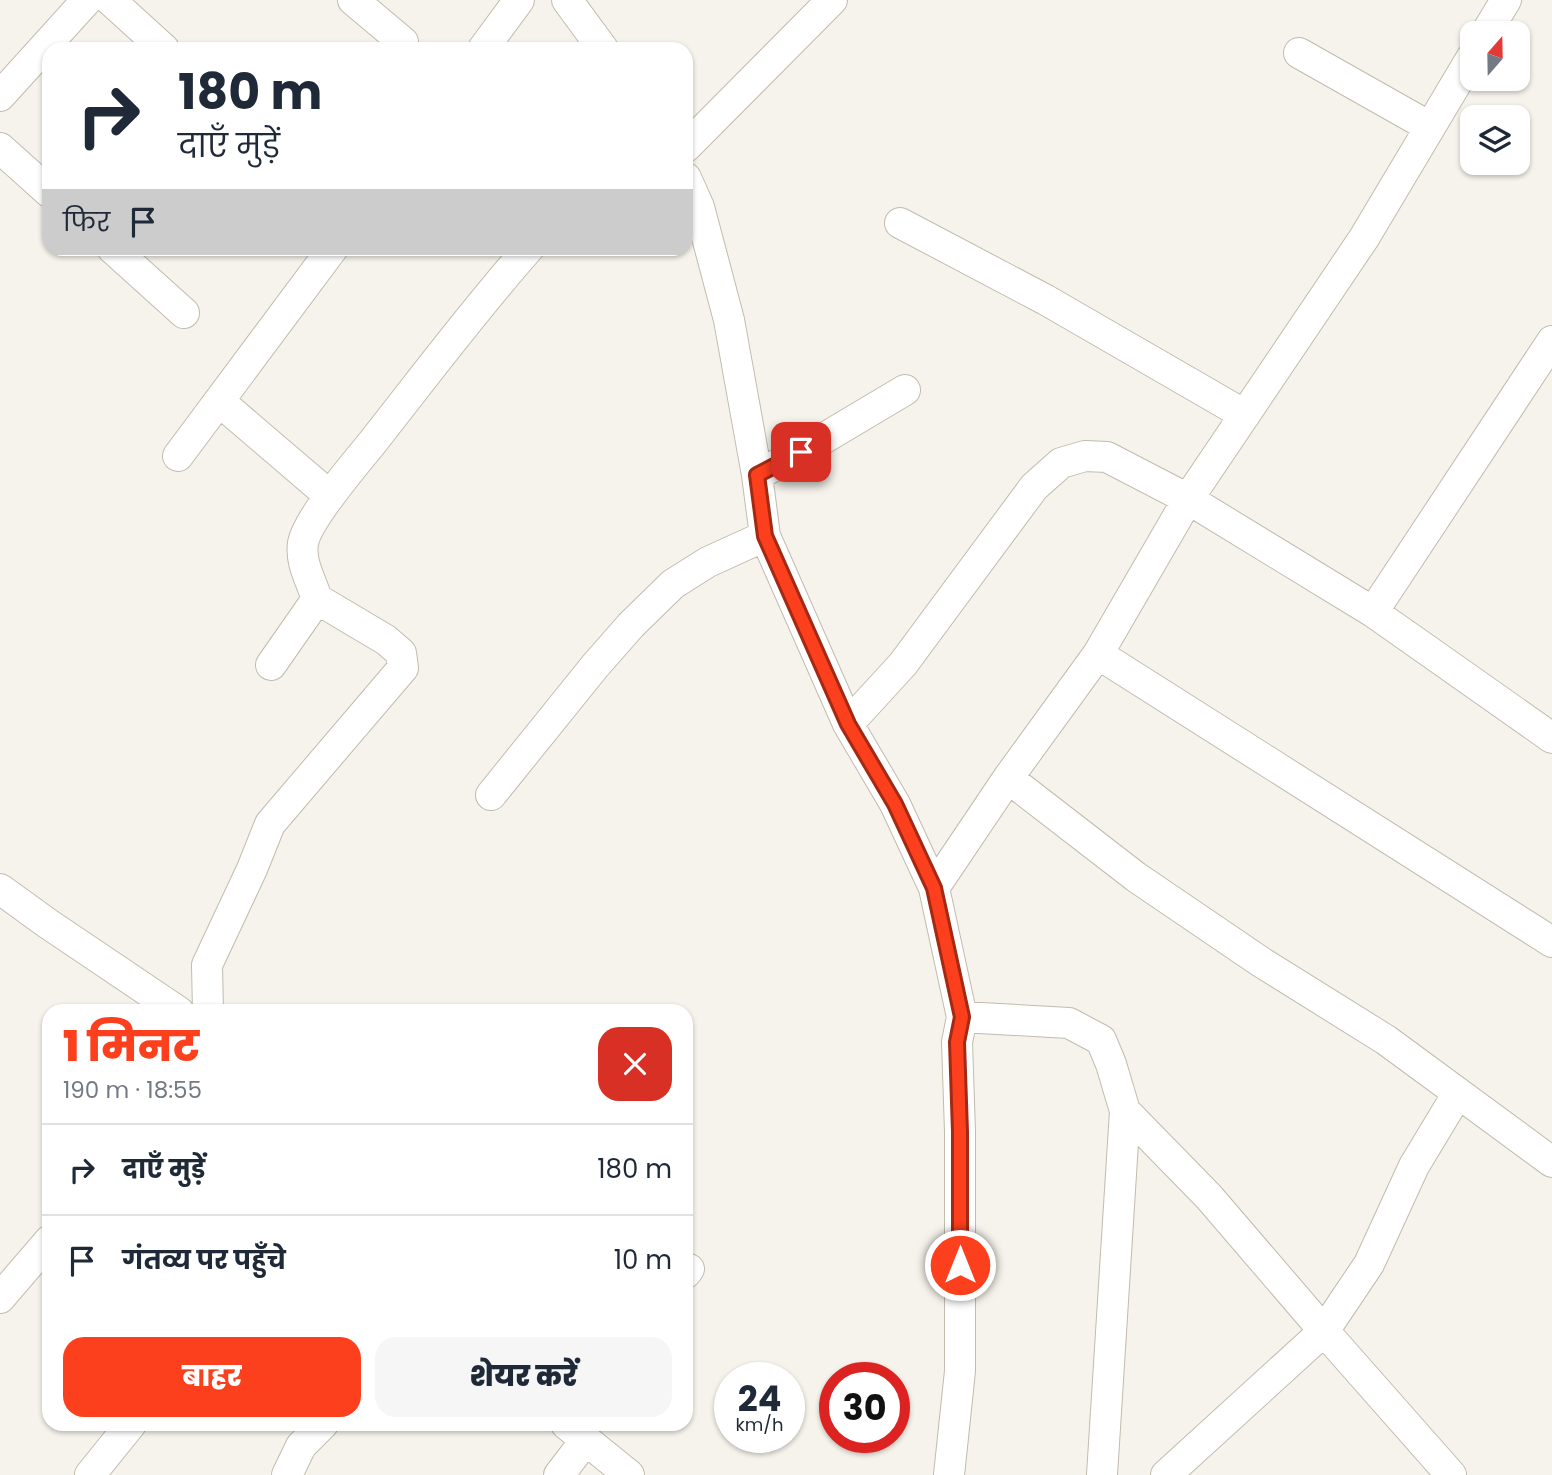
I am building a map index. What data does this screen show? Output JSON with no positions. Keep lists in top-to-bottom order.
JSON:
{
  "north": "top",
  "page": {
    "turn": ["180 m", "दाएँ मुड़ें"],
    "then": "फिर",
    "heading": ["1 मिनट", "190 m · 18:55"],
    "list": [
      {
        "name": "दाएँ मुड़ें",
        "value": "180 m"
      },
      {
        "name": "गंतव्य पर पहुँचे",
        "value": "10 m"
      }
    ],
    "buttons": ["बाहर", "शेयर करें"],
    "speed": "24 km/h",
    "limit": "30"
  }
}
